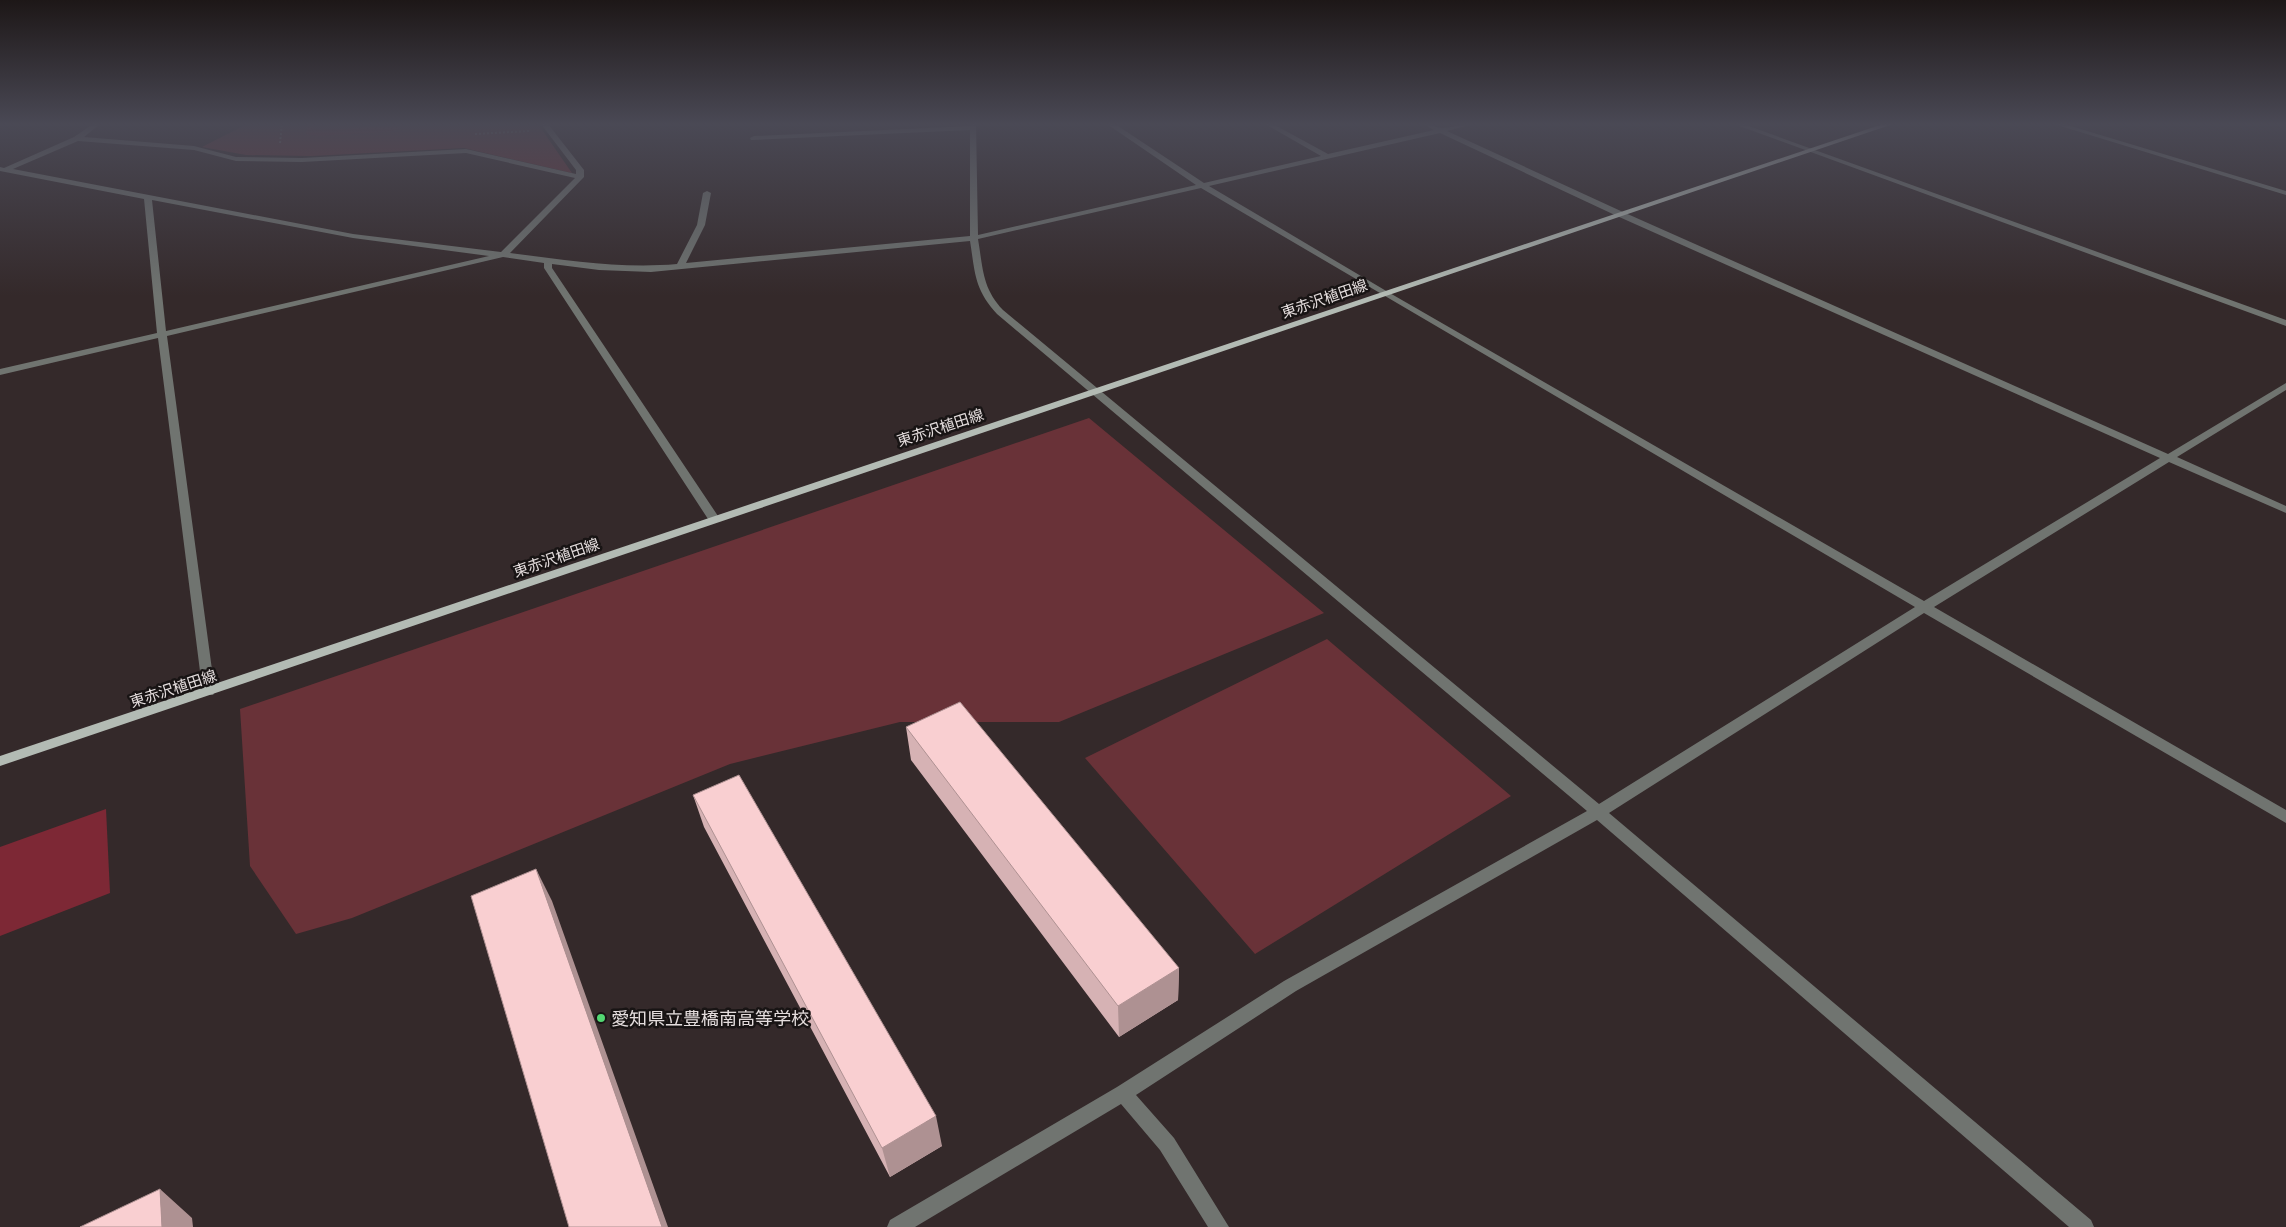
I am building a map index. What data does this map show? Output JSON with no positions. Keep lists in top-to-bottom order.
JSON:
{
  "streets": {
    "main road": ["東赤沢植田線"]
  },
  "places": ["愛知県立豊橋南高等学校"]
}
